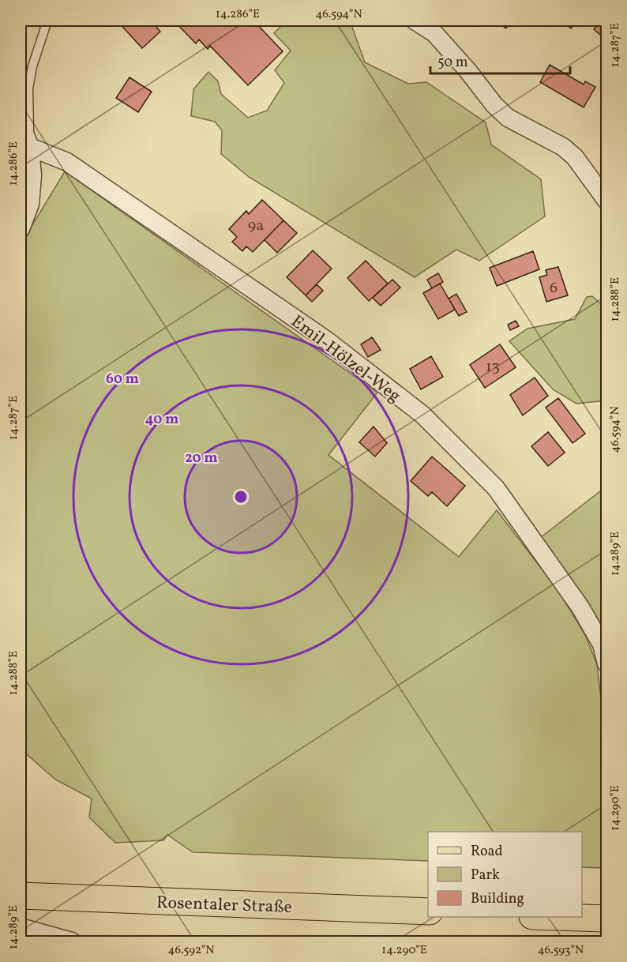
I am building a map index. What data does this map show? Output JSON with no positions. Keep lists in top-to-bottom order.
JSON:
{
  "streets": {
    "main road": ["Rosentaler Straße"],
    "street": ["Emil-Hölzel-Weg"]
  },
  "house_numbers": ["9a", "6", "13"],
  "legend": ["Road", "Park", "Building"],
  "scale_bar": "50 m",
  "coordinates": [
    "14.286°E",
    "46.594°N",
    "14.287°E",
    "14.288°E",
    "14.289°E",
    "14.290°E",
    "46.592°N",
    "46.593°N"
  ],
  "rings": ["60 m", "40 m", "20 m"]
}
